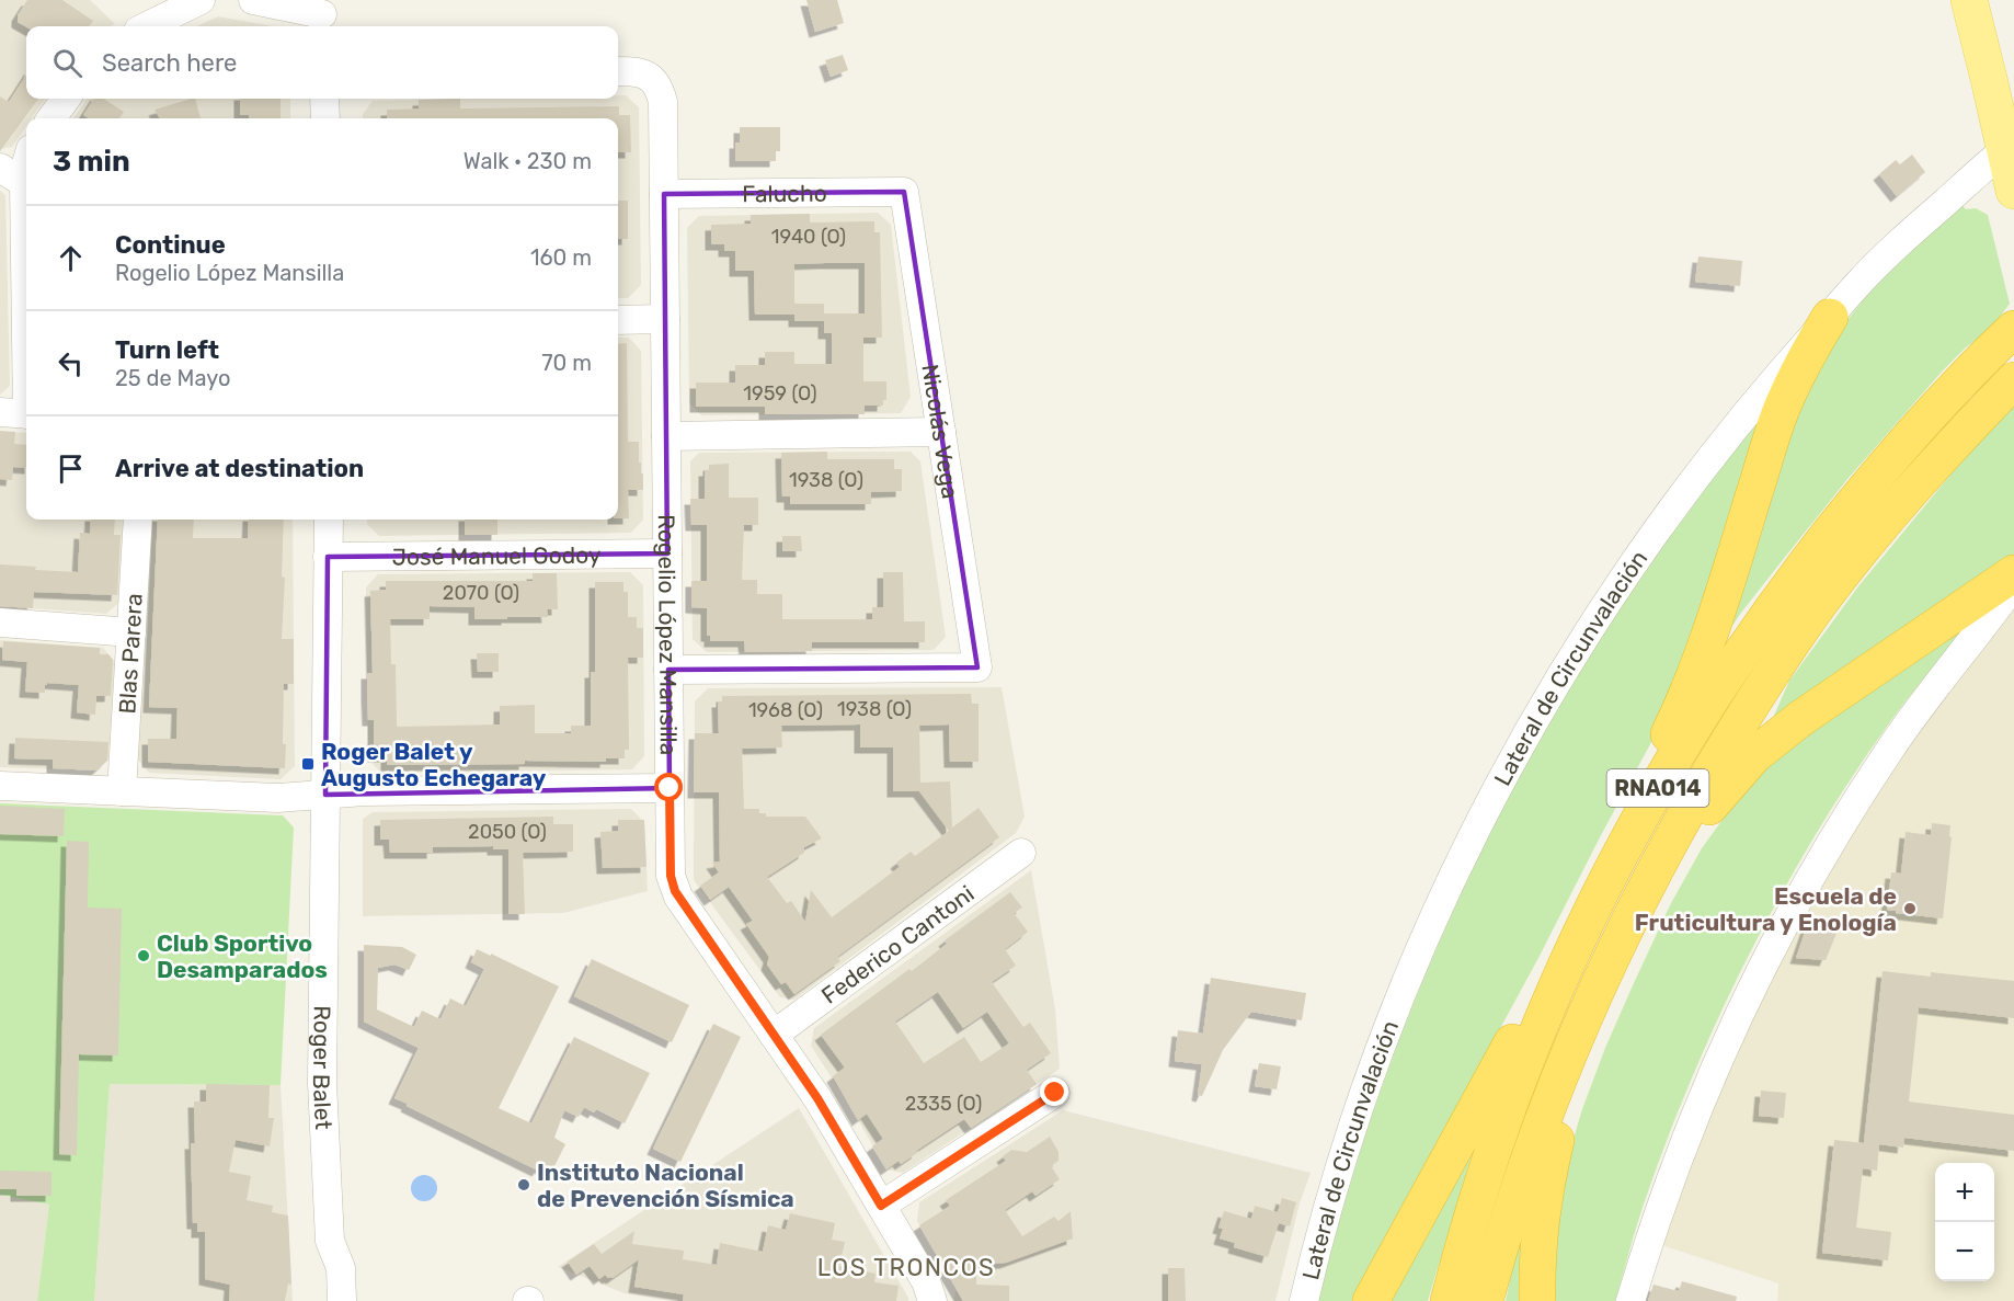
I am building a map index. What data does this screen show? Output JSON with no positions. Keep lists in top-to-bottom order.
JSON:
{
  "streets": {
    "highway": ["RNA014"],
    "street": [
      "Falucho",
      "Nicolás Vega",
      "José Manuel Godoy",
      "Rogelio López Mansilla",
      "Blas Parera",
      "Lateral de Circunvalación",
      "Federico Cantoni",
      "Roger Balet"
    ]
  },
  "crossings": [
    ["Falucho", "Nicolás Vega"],
    ["Falucho", "Rogelio López Mansilla"],
    ["Nicolás Vega", "Rogelio López Mansilla"],
    ["José Manuel Godoy", "Rogelio López Mansilla"],
    ["José Manuel Godoy", "Roger Balet"],
    ["Rogelio López Mansilla", "Federico Cantoni"]
  ],
  "districts": ["LOS TRONCOS"],
  "places": {
    "transit": ["Roger Balet y Augusto Echegaray"],
    "other": ["Escuela de Fruticultura y Enología", "Club Sportivo Desamparados", "Instituto Nacional de Prevención Sísmica"]
  },
  "house_numbers": [
    "1940 (O)",
    "1959 (O)",
    "1938 (O)",
    "2070 (O)",
    "1938 (O)",
    "1968 (O)",
    "2050 (O)",
    "2335 (O)"
  ],
  "page": {
    "search": "Search here",
    "heading": ["3 min", "Walk · 230 m"],
    "list": [
      ["Continue", "Rogelio López Mansilla", "160 m"],
      ["Turn left", "25 de Mayo", "70 m"],
      "Arrive at destination"
    ],
    "map_buttons": ["+", "−"]
  }
}
